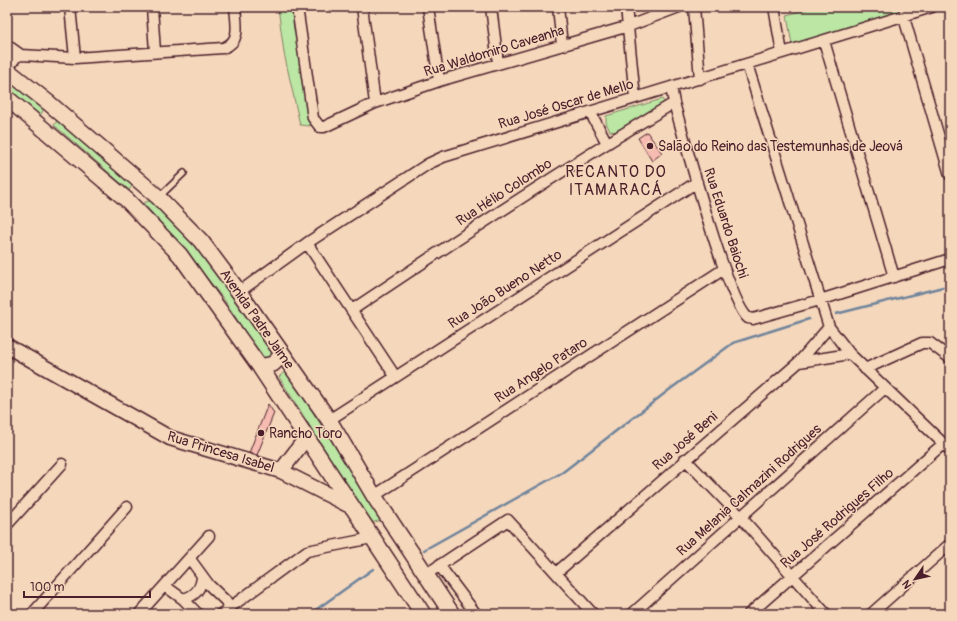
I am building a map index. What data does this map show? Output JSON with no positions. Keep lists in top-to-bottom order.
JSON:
{
  "streets": {
    "main road": ["Avenida Padre Jaime"],
    "street": [
      "Rua Waldomiro Caveanha",
      "Rua José Oscar de Mello",
      "Rua Hélio Colombo",
      "Rua Eduardo Baiochi",
      "Rua João Bueno Netto",
      "Rua Angelo Pataro",
      "Rua José Beni",
      "Rua Princesa Isabel",
      "Rua Melania Calmazini Rodrigues",
      "Rua José Rodrigues Filho"
    ]
  },
  "crossings": [
    ["Rua José Oscar de Mello", "Rua Eduardo Baiochi"],
    ["Rua José Oscar de Mello", "Avenida Padre Jaime"],
    ["Rua Hélio Colombo", "Rua Eduardo Baiochi"],
    ["Rua Eduardo Baiochi", "Rua João Bueno Netto"],
    ["Rua Eduardo Baiochi", "Rua Angelo Pataro"],
    ["Rua João Bueno Netto", "Avenida Padre Jaime"],
    ["Avenida Padre Jaime", "Rua Angelo Pataro"],
    ["Avenida Padre Jaime", "Rua Princesa Isabel"]
  ],
  "districts": ["RECANTO DO ITAMARACÁ"],
  "places": ["Salão do Reino das Testemunhas de Jeová", "Rancho Toro"],
  "scale_bar": "100 m",
  "north": "bottom left"
}
